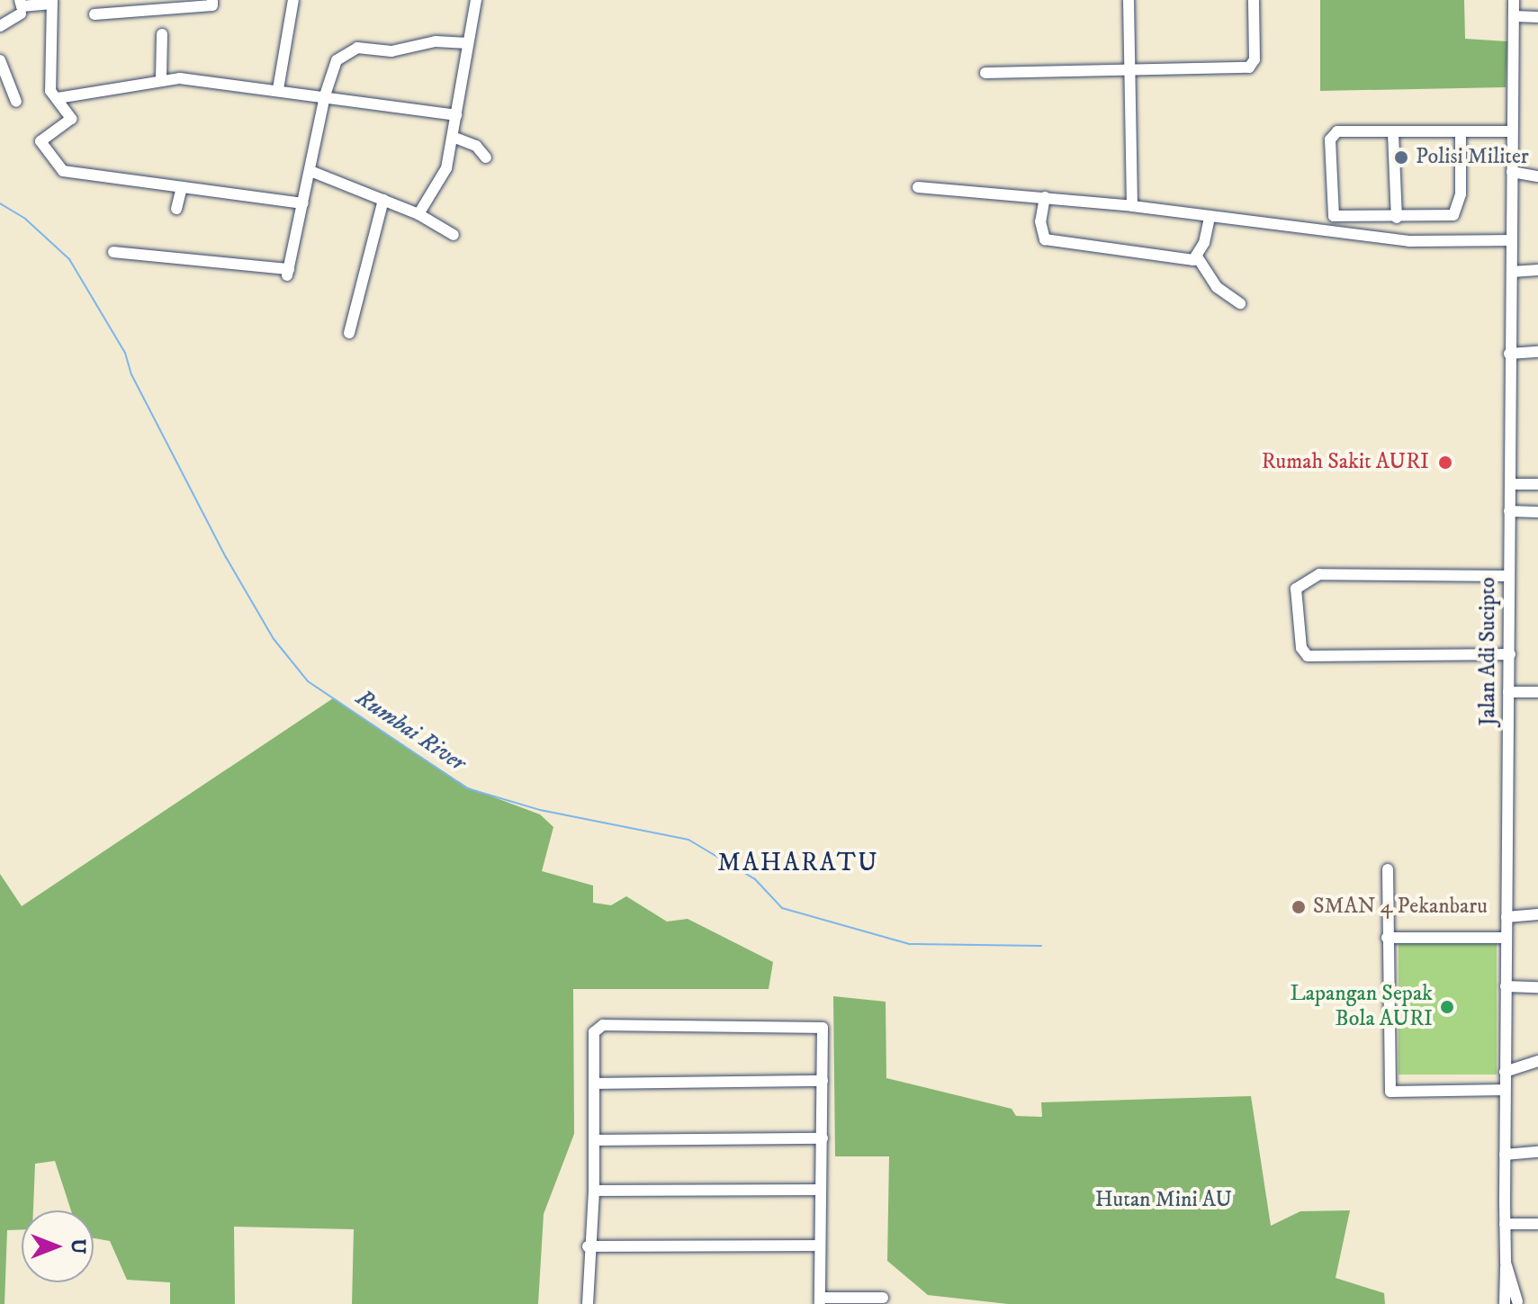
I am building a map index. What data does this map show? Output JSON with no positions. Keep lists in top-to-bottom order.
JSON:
{
  "streets": {
    "street": ["Jalan Adi Sucipto"]
  },
  "districts": ["MAHARATU"],
  "water": ["Rumbai River"],
  "parks": ["Hutan Mini AU"],
  "places": [
    "Polisi Militer",
    "Rumah Sakit AURI",
    "SMAN 4 Pekanbaru",
    "Lapangan Sepak Bola AURI"
  ],
  "north": "right"
}
